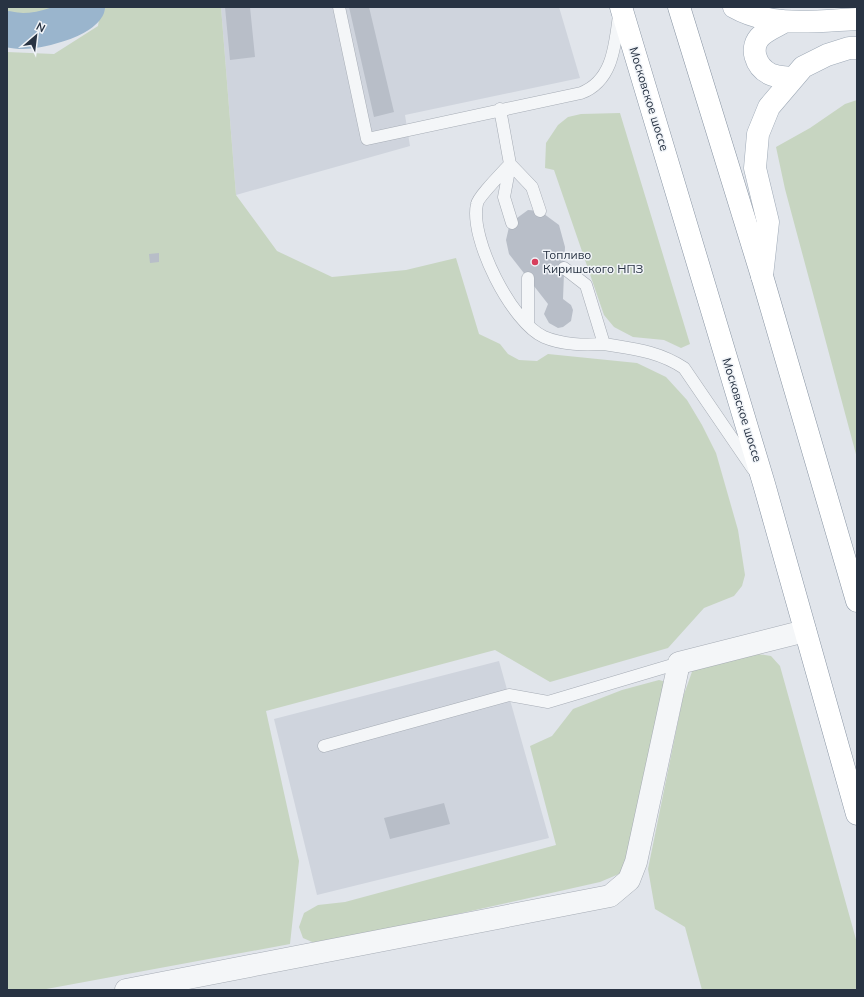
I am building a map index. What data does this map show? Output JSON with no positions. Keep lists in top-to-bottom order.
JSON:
{
  "streets": {
    "main road": ["Московское шоссе"]
  },
  "places": ["Топливо Киришского НПЗ"],
  "north": "top right"
}
